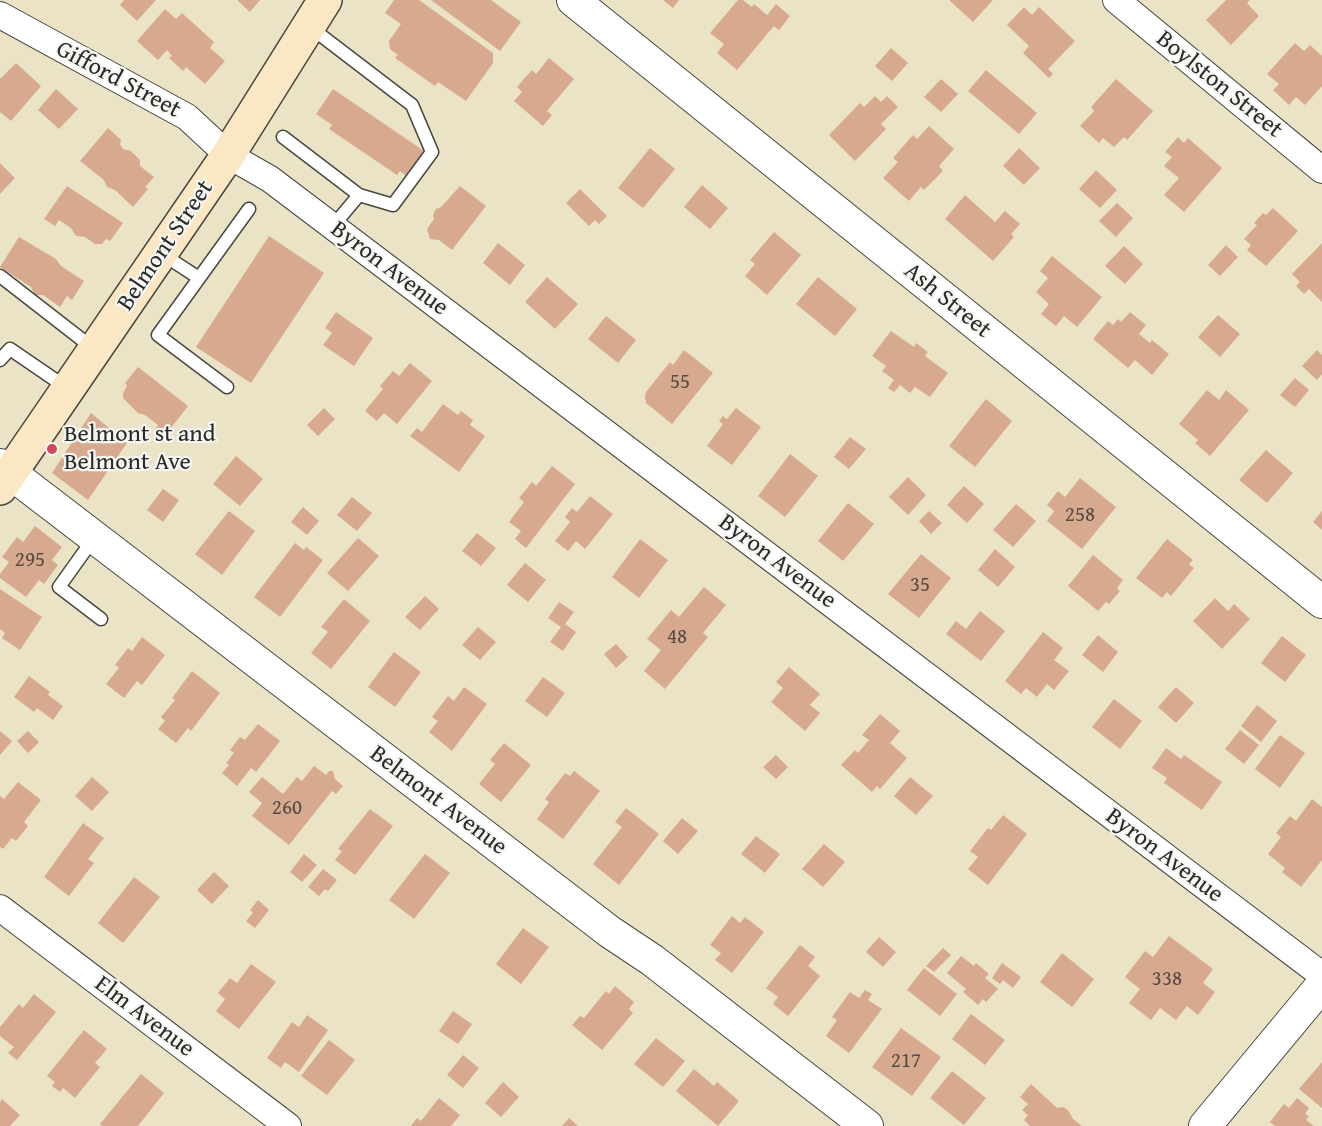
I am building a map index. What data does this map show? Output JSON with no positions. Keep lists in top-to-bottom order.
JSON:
{
  "streets": {
    "main road": ["Belmont Street"],
    "street": [
      "Gifford Street",
      "Boylston Street",
      "Byron Avenue",
      "Ash Street",
      "Belmont Avenue",
      "Elm Avenue"
    ]
  },
  "crossings": [
    ["Gifford Street", "Belmont Street"],
    ["Gifford Street", "Byron Avenue"],
    ["Belmont Street", "Byron Avenue"],
    ["Belmont Street", "Belmont Avenue"]
  ],
  "places": ["Belmont st and Belmont Ave"],
  "house_numbers": [
    "55",
    "258",
    "295",
    "35",
    "48",
    "260",
    "338",
    "217"
  ]
}
